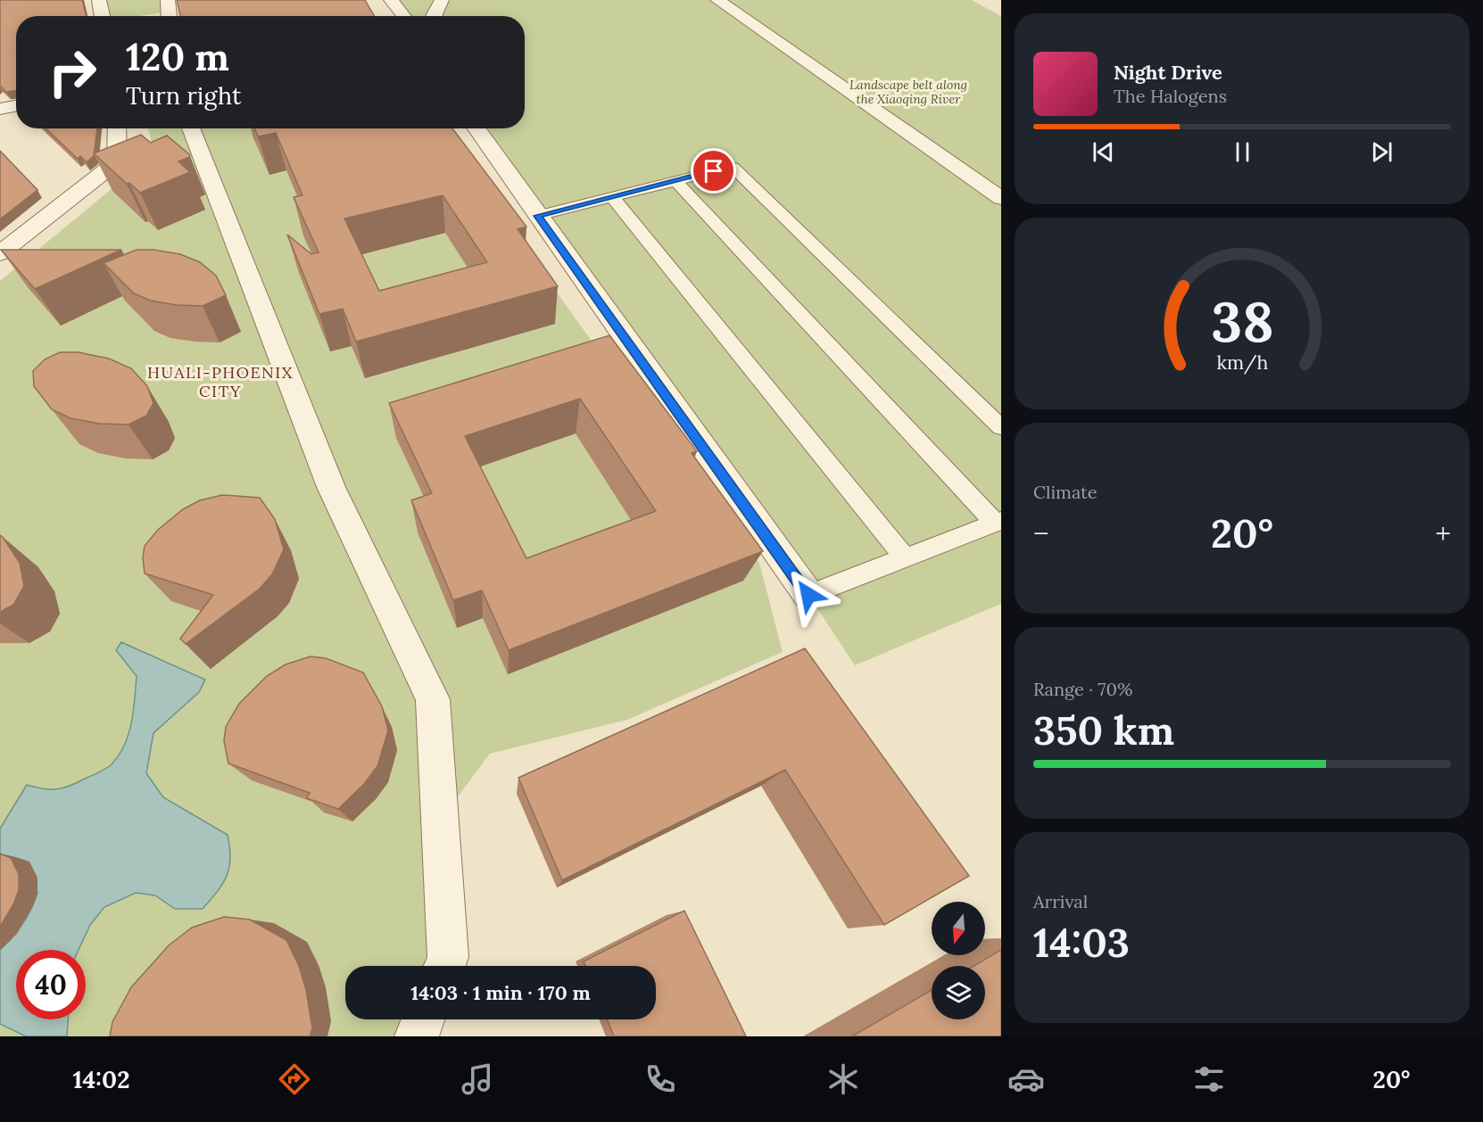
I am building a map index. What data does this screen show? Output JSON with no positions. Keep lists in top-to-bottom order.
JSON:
{
  "districts": ["HUALI-PHOENIX CITY"],
  "parks": ["Landscape belt along the Xiaoqing River"],
  "north": "bottom",
  "page": {
    "turn": ["120 m", "Turn right"],
    "song": ["Night Drive", "The Halogens"],
    "tile": [
      "Climate",
      ["Range · 70%", "350 km"],
      ["Arrival", "14:03"]
    ],
    "heat": ["−", "20°", "+"],
    "limit": "40",
    "trip": "14:03 · 1 min · 170 m",
    "tabs": ["14:02", "20°"],
    "gauge": ["38", "km/h"]
  }
}
